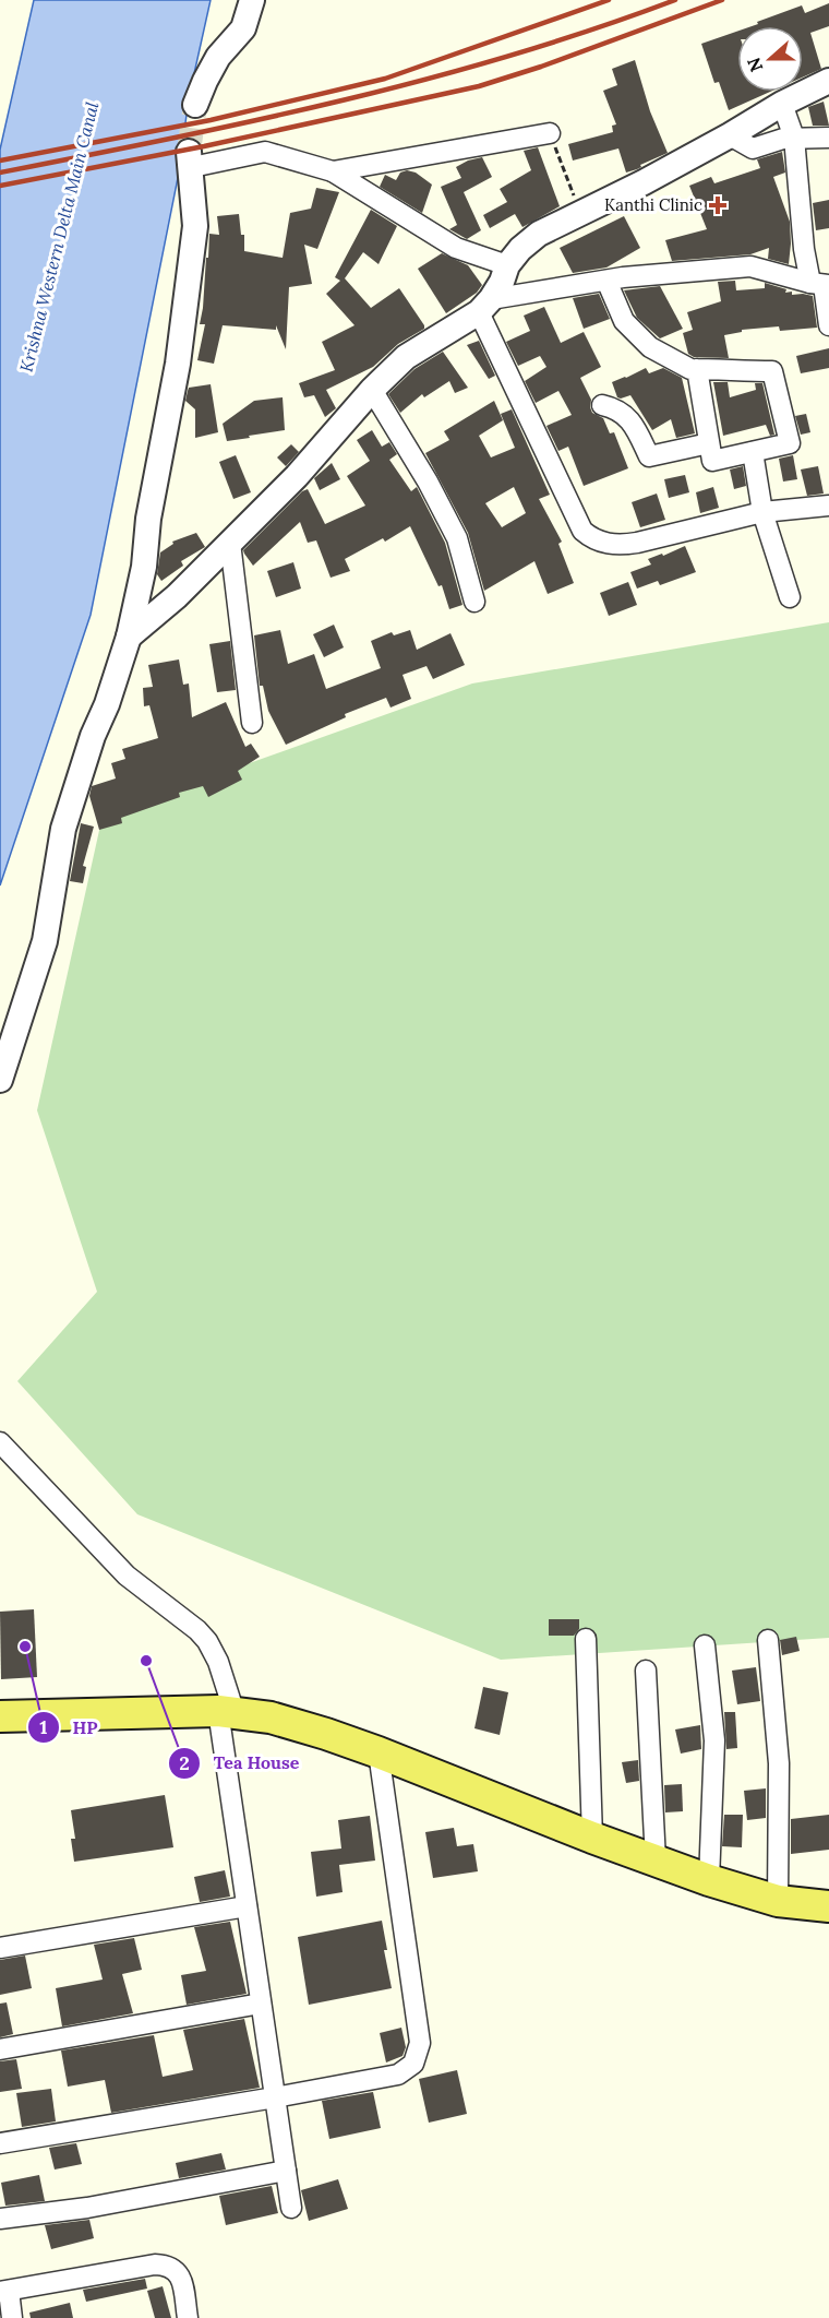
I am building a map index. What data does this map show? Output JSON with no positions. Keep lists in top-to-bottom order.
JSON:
{
  "water": ["Krishna Western Delta Main Canal"],
  "places": {
    "health": ["Kanthi Clinic"],
    "other": ["HP", "Tea House"]
  },
  "north": "left"
}
